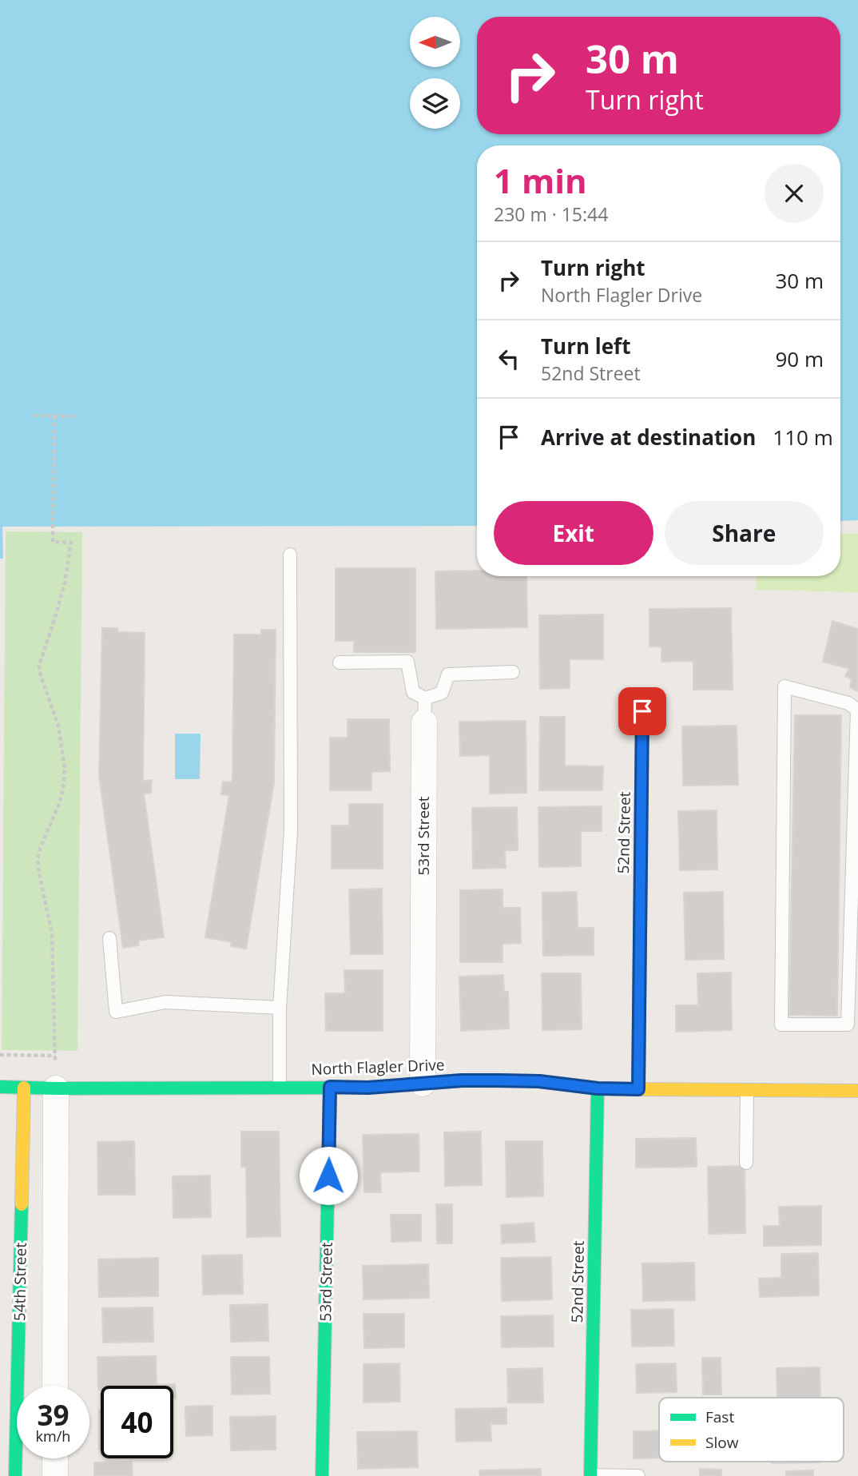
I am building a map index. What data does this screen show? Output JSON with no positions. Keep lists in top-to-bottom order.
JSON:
{
  "streets": {
    "street": [
      "52nd Street",
      "53rd Street",
      "North Flagler Drive",
      "54th Street"
    ]
  },
  "crossings": [
    ["52nd Street", "North Flagler Drive"],
    ["53rd Street", "North Flagler Drive"],
    ["North Flagler Drive", "54th Street"]
  ],
  "legend": ["Fast", "Slow"],
  "north": "left",
  "page": {
    "turn": ["30 m", "Turn right"],
    "heading": ["1 min", "230 m · 15:44"],
    "list": [
      {
        "name": "Turn right",
        "note": "North Flagler Drive",
        "value": "30 m"
      },
      {
        "name": "Turn left",
        "note": "52nd Street",
        "value": "90 m"
      },
      {
        "name": "Arrive at destination",
        "value": "110 m"
      }
    ],
    "buttons": ["Exit", "Share"],
    "speed": "39 km/h",
    "limit": "40"
  }
}
